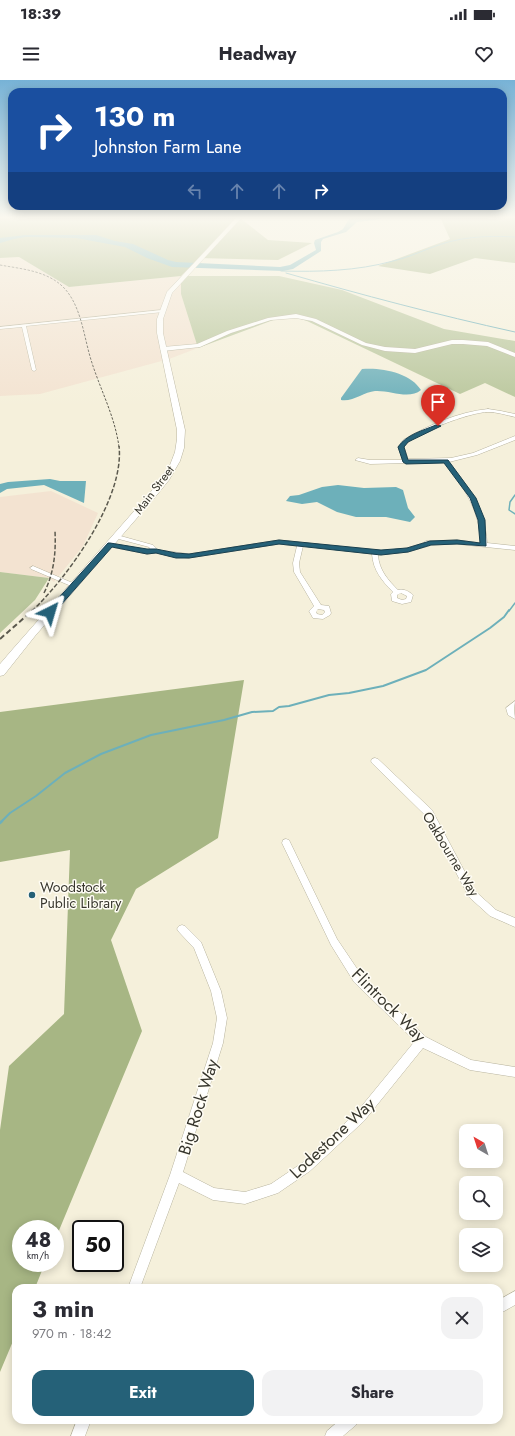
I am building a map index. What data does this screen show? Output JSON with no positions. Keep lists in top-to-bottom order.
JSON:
{
  "streets": {
    "main road": ["Main Street"],
    "street": [
      "Oakbourne Way",
      "Flintrock Way",
      "Big Rock Way",
      "Lodestone Way"
    ]
  },
  "crossings": [
    ["Flintrock Way", "Lodestone Way"],
    ["Big Rock Way", "Lodestone Way"]
  ],
  "places": ["Woodstock Public Library"],
  "north": "top left",
  "page": {
    "status": "18:39",
    "header": "Headway",
    "turn": ["130 m", "Johnston Farm Lane"],
    "speed": "48 km/h",
    "limit": "50",
    "heading": ["3 min", "970 m · 18:42"],
    "buttons": ["Exit", "Share"]
  }
}
